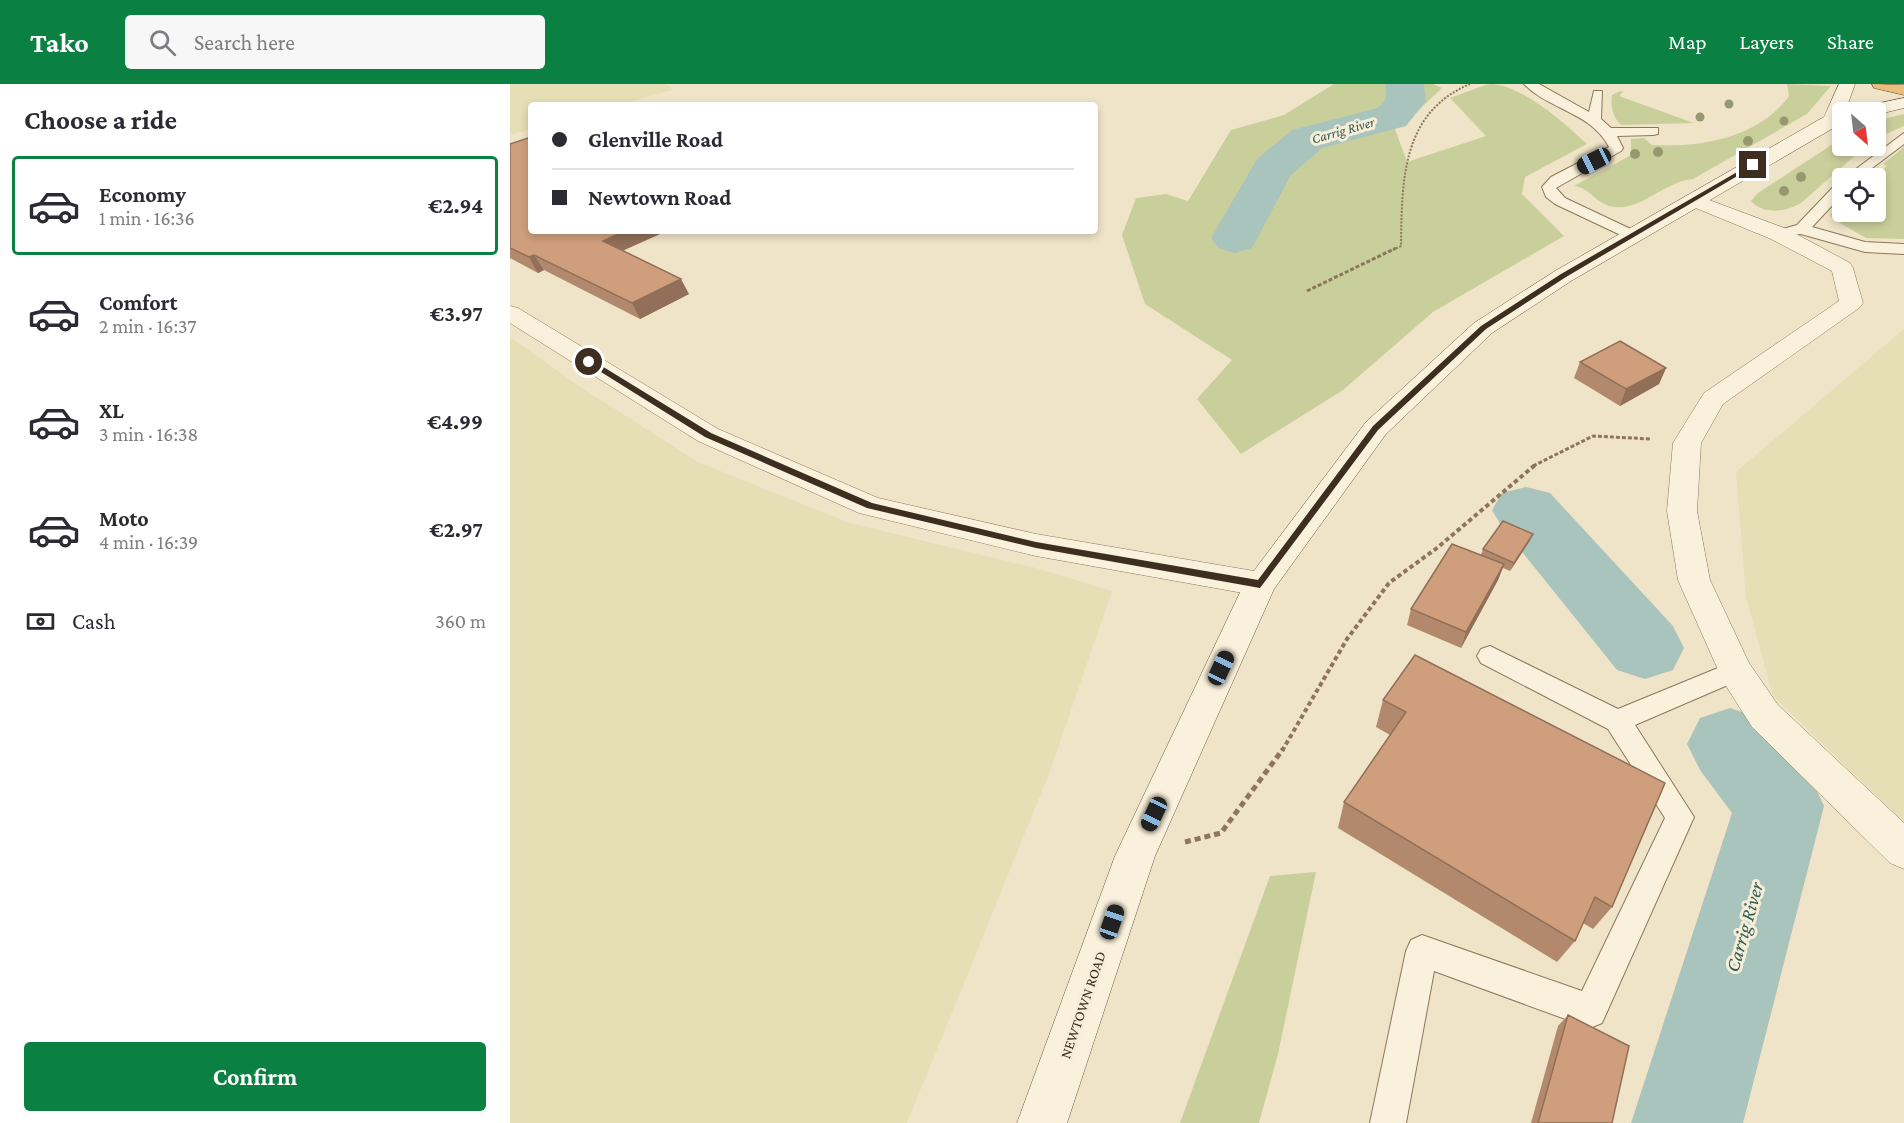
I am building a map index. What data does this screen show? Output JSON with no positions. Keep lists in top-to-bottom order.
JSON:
{
  "streets": {
    "street": ["NEWTOWN ROAD"]
  },
  "water": ["Carrig River"],
  "north": "bottom right",
  "page": {
    "header": "Tako",
    "search": "Search here",
    "nav": ["Map", "Layers", "Share"],
    "heading": "Choose a ride",
    "banner": ["Glenville Road", "Newtown Road"],
    "list": [
      {
        "name": "Economy",
        "note": "1 min · 16:36",
        "value": "€2.94"
      },
      {
        "name": "Comfort",
        "note": "2 min · 16:37",
        "value": "€3.97"
      },
      {
        "name": "XL",
        "note": "3 min · 16:38",
        "value": "€4.99"
      },
      {
        "name": "Moto",
        "note": "4 min · 16:39",
        "value": "€2.97"
      }
    ],
    "pay": ["Cash", "360 m"],
    "buttons": "Confirm"
  }
}
